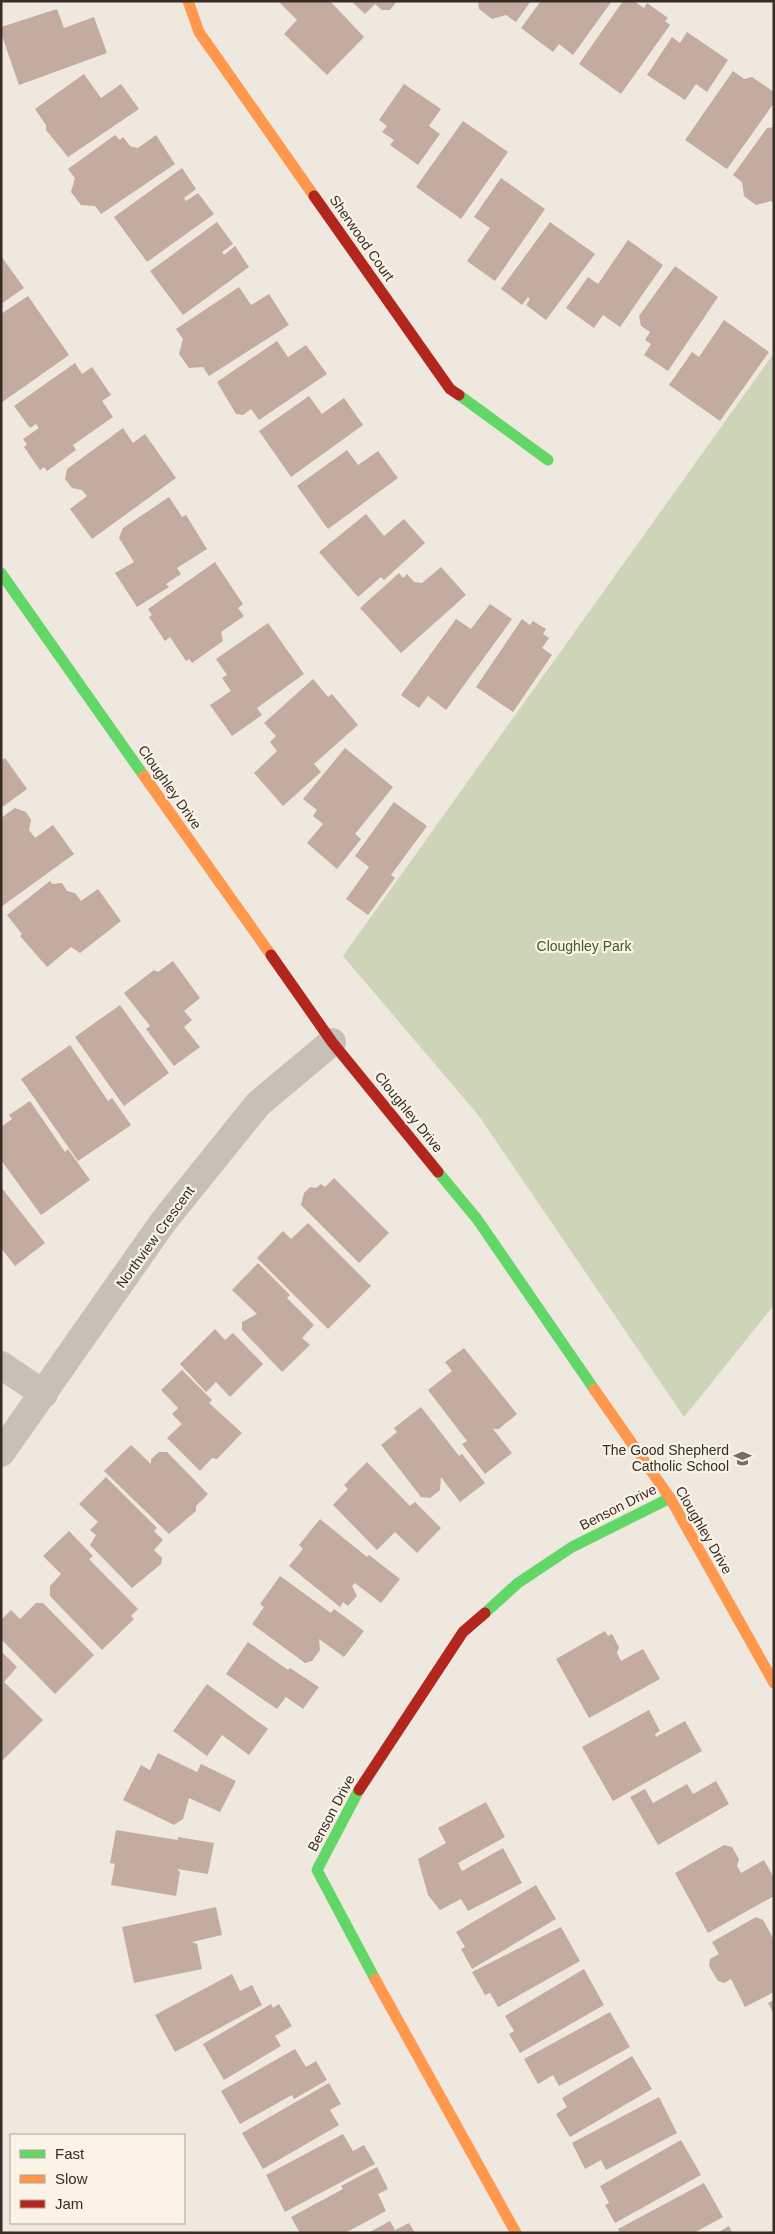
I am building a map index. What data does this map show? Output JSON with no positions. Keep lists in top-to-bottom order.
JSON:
{
  "streets": {
    "street": [
      "Sherwood Court",
      "Cloughley Drive",
      "Northview Crescent",
      "Benson Drive"
    ]
  },
  "crossings": [
    ["Cloughley Drive", "Northview Crescent"],
    ["Cloughley Drive", "Benson Drive"]
  ],
  "parks": ["Cloughley Park"],
  "places": {
    "school or university": ["The Good Shepherd Catholic School"]
  },
  "legend": ["Fast", "Slow", "Jam"]
}
